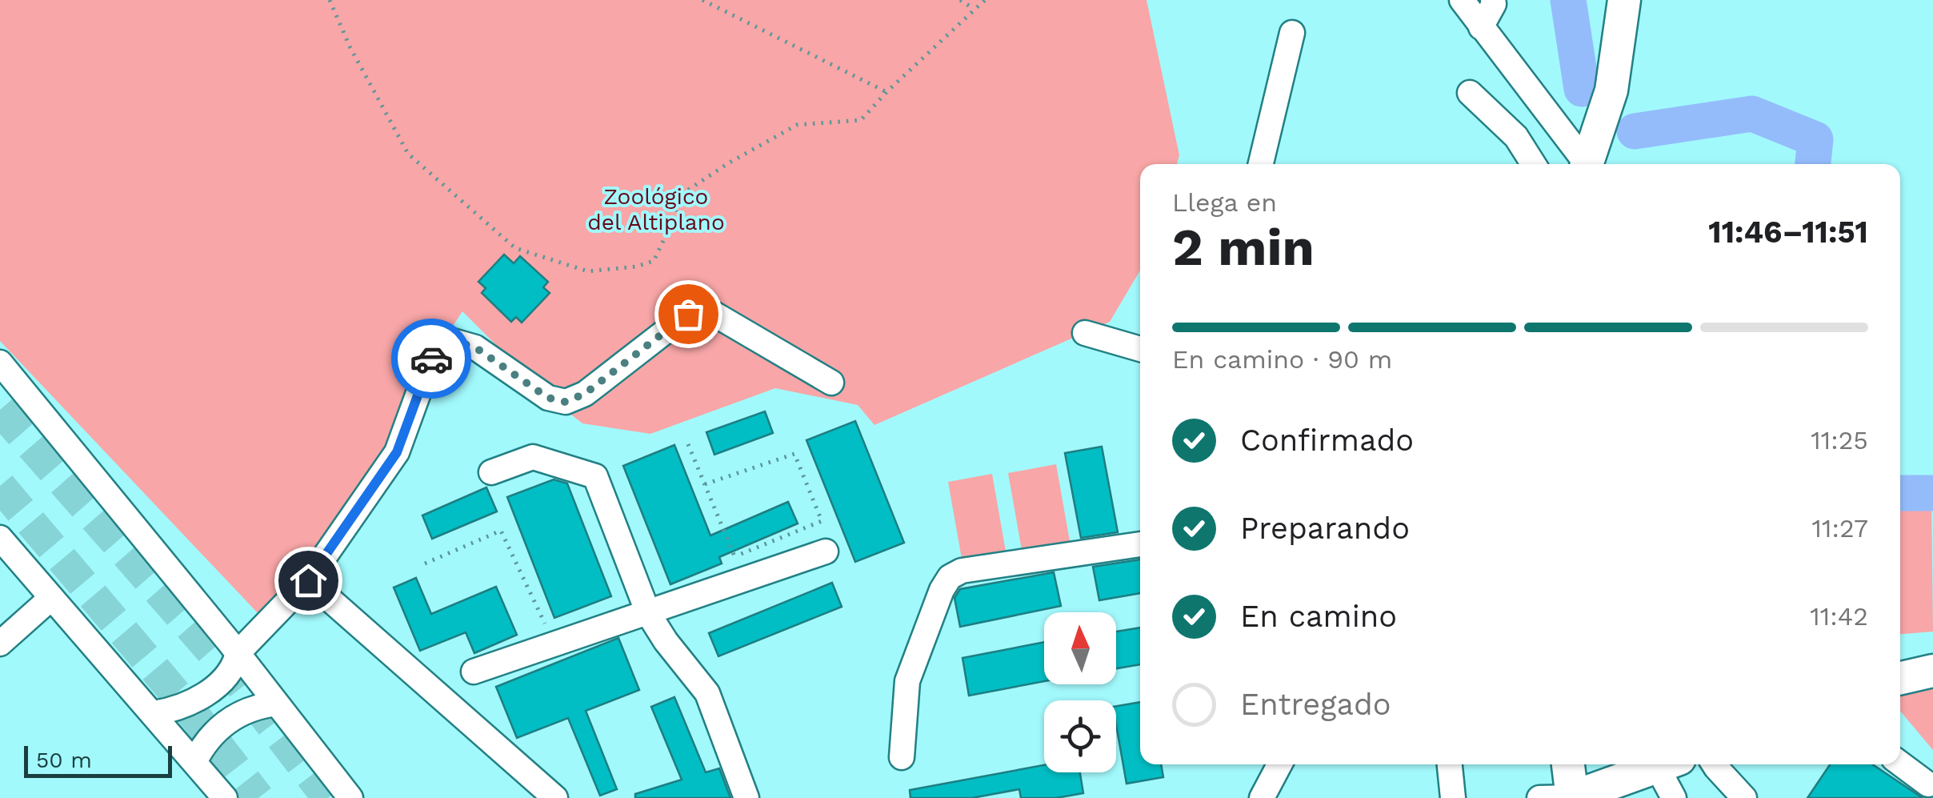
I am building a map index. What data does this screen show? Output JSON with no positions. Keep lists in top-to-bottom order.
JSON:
{
  "parks": ["Zoológico del Altiplano"],
  "scale_bar": "50 m",
  "north": "top",
  "page": {
    "heading": ["2 min", "Llega en", "11:46–11:51"],
    "bar": "En camino · 90 m",
    "list": [
      ["Confirmado", "11:25"],
      ["Preparando", "11:27"],
      ["En camino", "11:42"],
      "Entregado"
    ],
    "scale": "50 m"
  }
}
